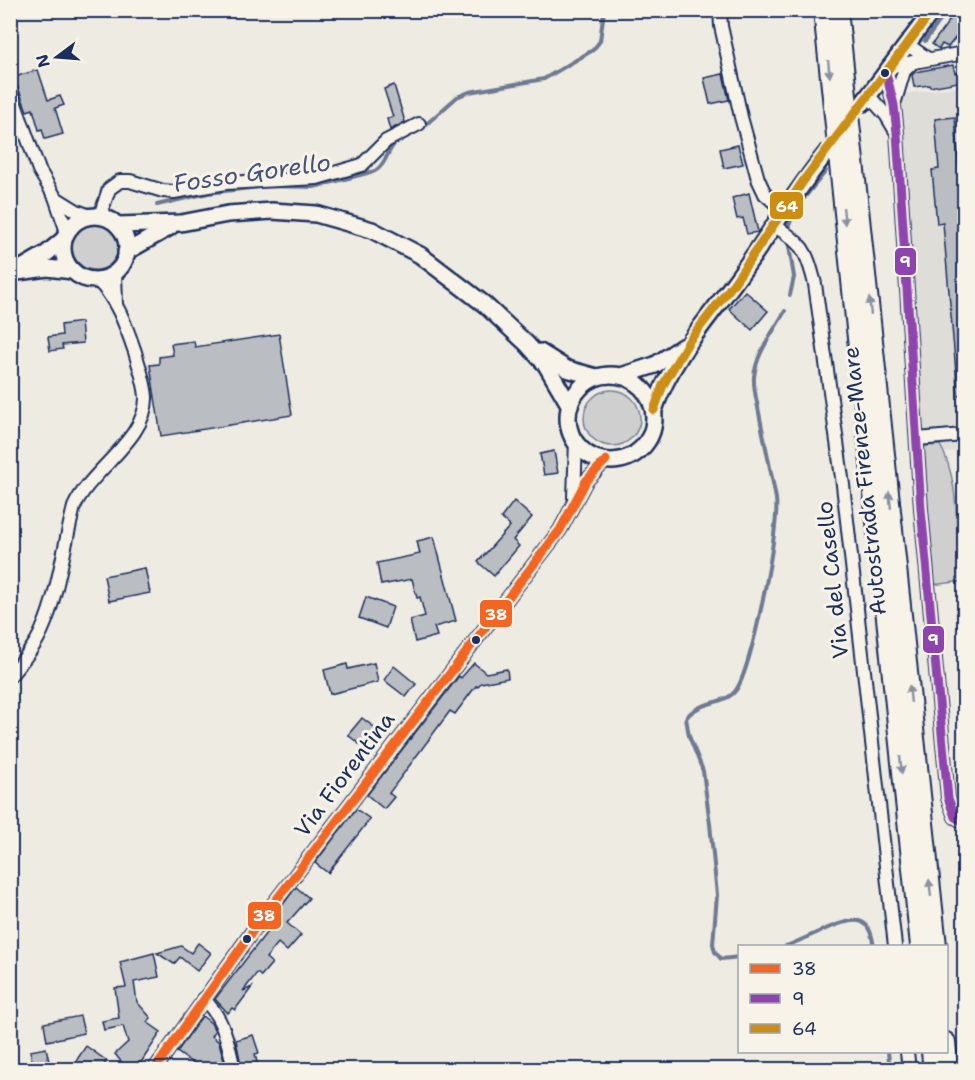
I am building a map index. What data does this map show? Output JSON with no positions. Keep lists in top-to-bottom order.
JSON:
{
  "streets": {
    "highway": ["Autostrada Firenze-Mare"],
    "street": ["Via del Casello", "Via Fiorentina"]
  },
  "water": ["Fosso Gorello"],
  "lines": ["transit line 64", "transit line 9", "transit line 38"],
  "legend": ["38", "9", "64"],
  "north": "left"
}
